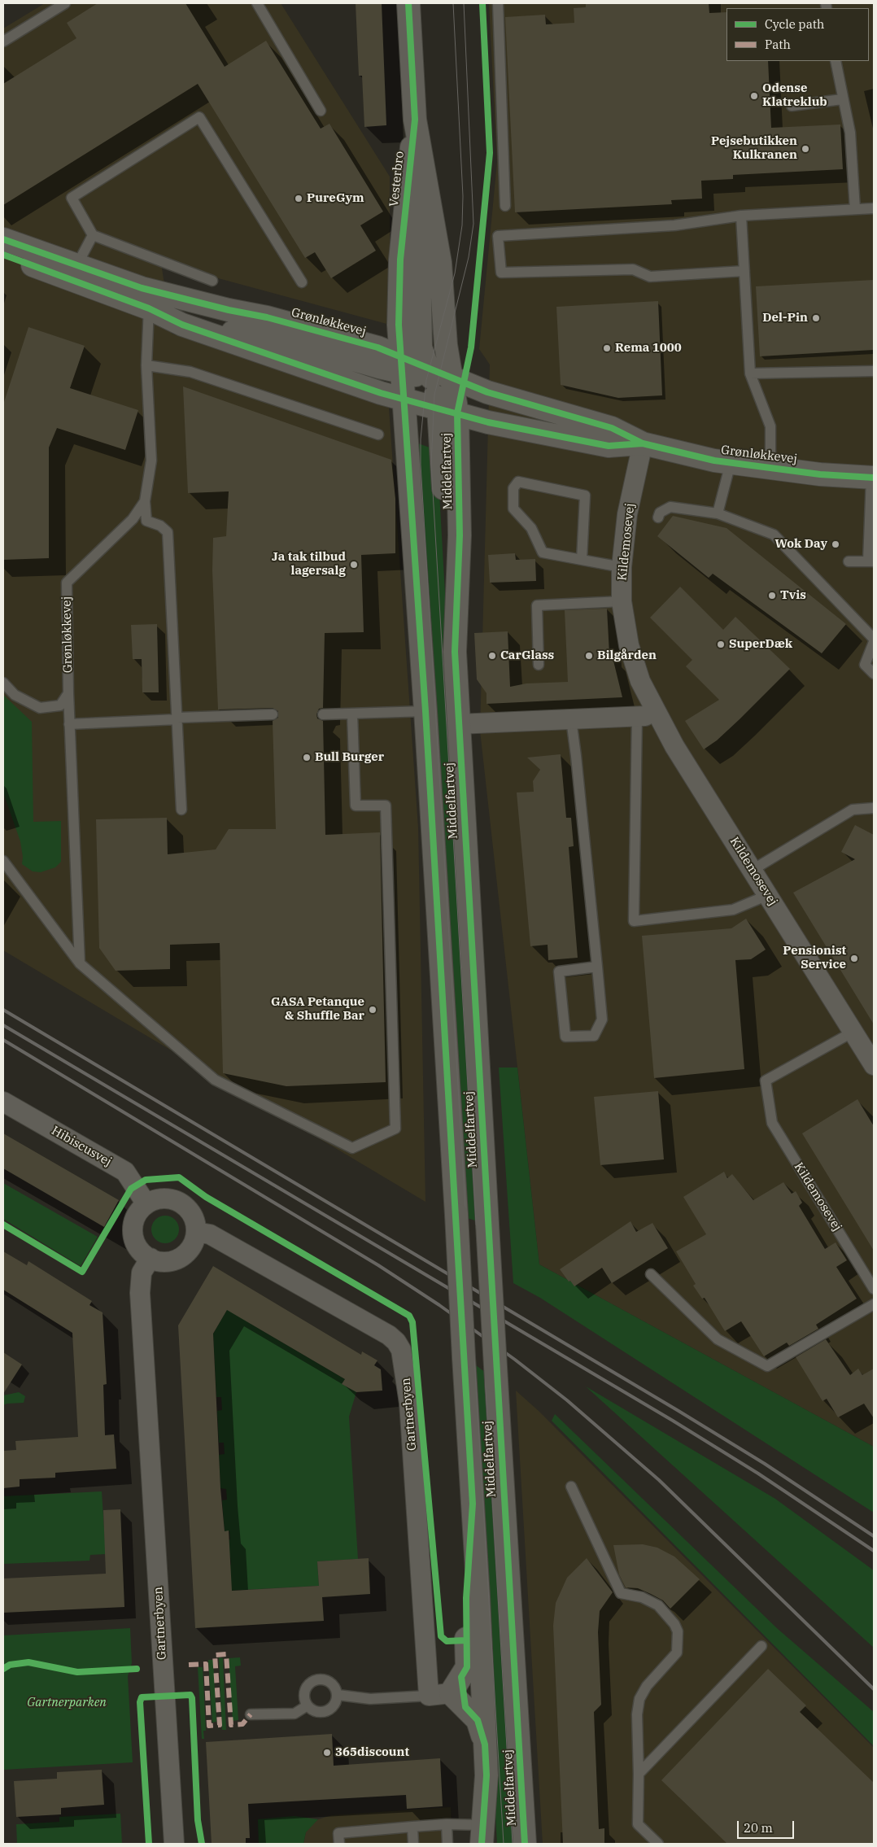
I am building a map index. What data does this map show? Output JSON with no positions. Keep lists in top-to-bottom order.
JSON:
{
  "streets": {
    "street": [
      "Vesterbro",
      "Grønløkkevej",
      "Middelfartvej",
      "Kildemosevej",
      "Hibiscusvej",
      "Gartnerbyen"
    ]
  },
  "crossings": [
    ["Vesterbro", "Grønløkkevej"],
    ["Grønløkkevej", "Middelfartvej"],
    ["Grønløkkevej", "Kildemosevej"],
    ["Hibiscusvej", "Gartnerbyen"]
  ],
  "parks": ["Gartnerparken"],
  "places": [
    "Odense Klatreklub",
    "Pejsebutikken Kulkranen",
    "PureGym",
    "Del-Pin",
    "Rema 1000",
    "Wok Day",
    "Ja tak tilbud lagersalg",
    "Tvis",
    "SuperDæk",
    "CarGlass",
    "Bilgården",
    "Bull Burger",
    "Pensionist Service",
    "GASA Petanque & Shuffle Bar",
    "365discount"
  ],
  "legend": ["Cycle path", "Path"],
  "scale_bar": "20 m"
}
